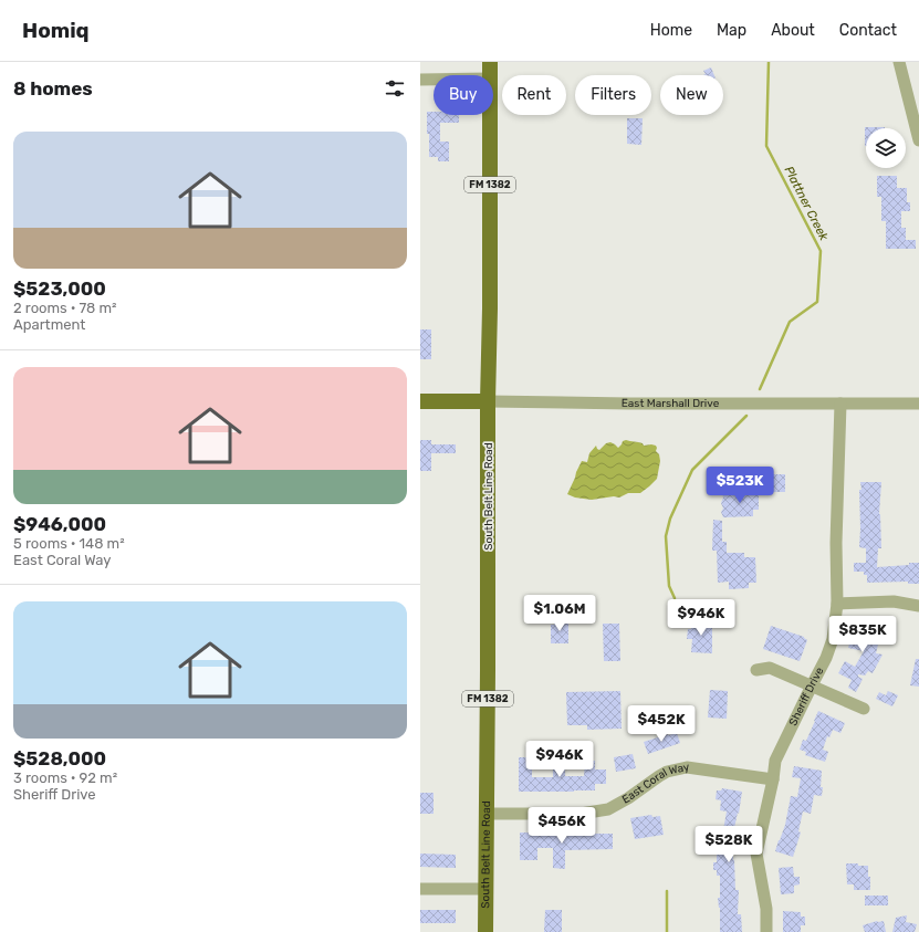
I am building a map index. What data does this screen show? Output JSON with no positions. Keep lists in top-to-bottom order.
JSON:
{
  "streets": {
    "main road": ["FM 1382", "East Marshall Drive", "South Belt Line Road"],
    "street": ["Sheriff Drive", "East Coral Way"]
  },
  "crossings": [
    ["East Marshall Drive", "South Belt Line Road"],
    ["East Marshall Drive", "Sheriff Drive"],
    ["South Belt Line Road", "East Coral Way"],
    ["Sheriff Drive", "East Coral Way"]
  ],
  "water": ["Plattner Creek"],
  "page": {
    "header": "Homiq",
    "nav": [
      "Home",
      "Map",
      "About",
      "Contact"
    ],
    "heading": "8 homes",
    "chip": [
      "Buy",
      "Rent",
      "Filters",
      "New"
    ],
    "list": [
      {
        "name": "$523,000",
        "note": "2 rooms · 78 m² · Apartment"
      },
      {
        "name": "$946,000",
        "note": "5 rooms · 148 m² · East Coral Way"
      },
      {
        "name": "$528,000",
        "note": "3 rooms · 92 m² · Sheriff Drive"
      }
    ],
    "price": [
      "$523K",
      "$1.06M",
      "$946K",
      "$835K",
      "$452K",
      "$946K",
      "$456K",
      "$528K"
    ]
  }
}
